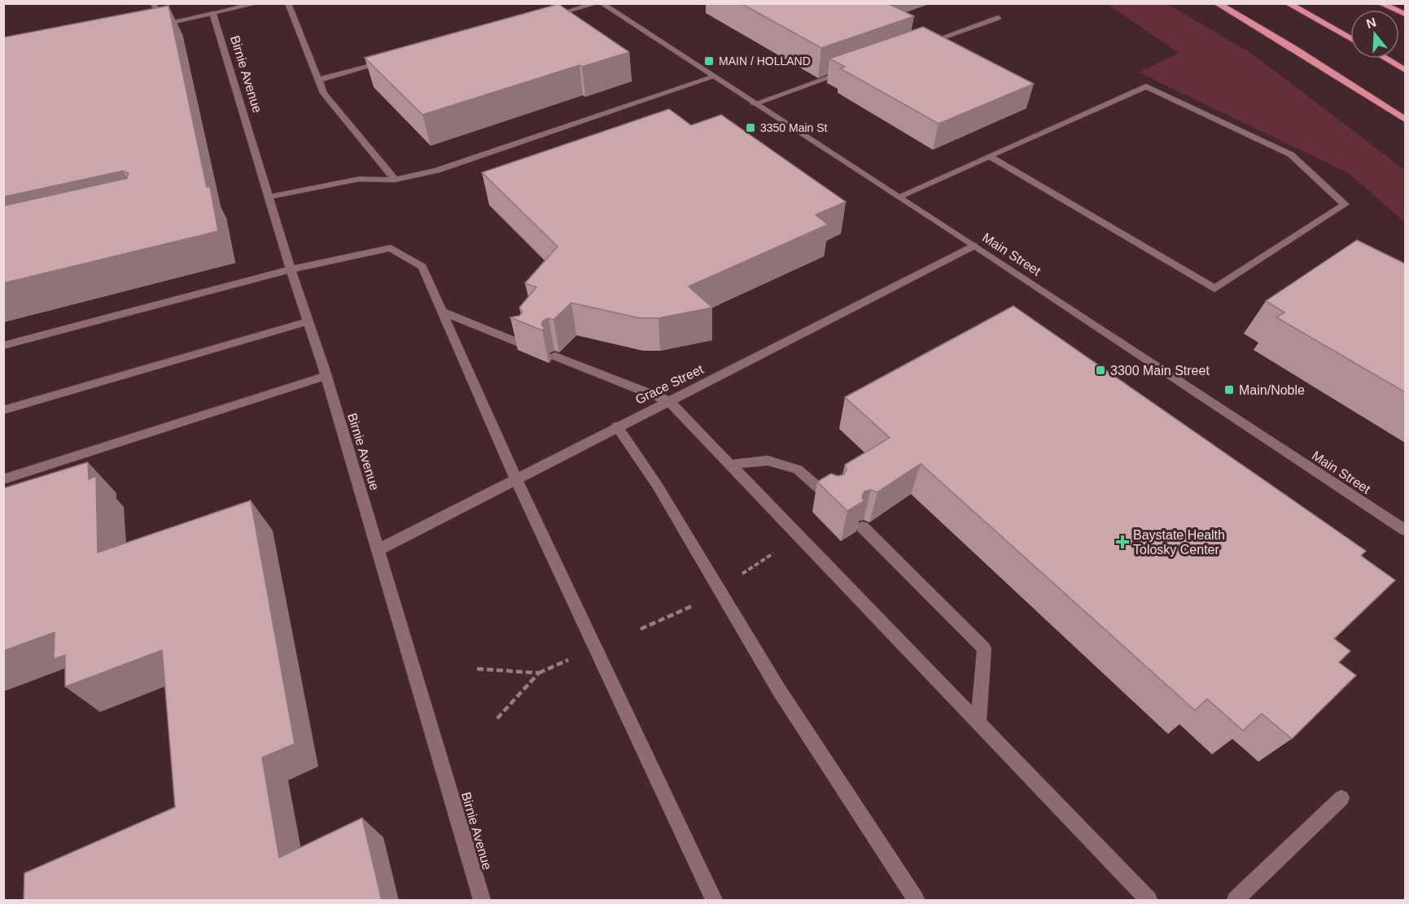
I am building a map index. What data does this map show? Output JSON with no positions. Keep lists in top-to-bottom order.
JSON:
{
  "streets": {
    "main road": ["Birnie Avenue", "Main Street", "Grace Street"]
  },
  "crossings": [
    ["Birnie Avenue", "Grace Street"],
    ["Main Street", "Grace Street"]
  ],
  "places": {
    "transit": [
      "MAIN / HOLLAND",
      "3350 Main St",
      "3300 Main Street",
      "Main/Noble"
    ],
    "health": ["Baystate Health Tolosky Center"]
  },
  "north": "top"
}
